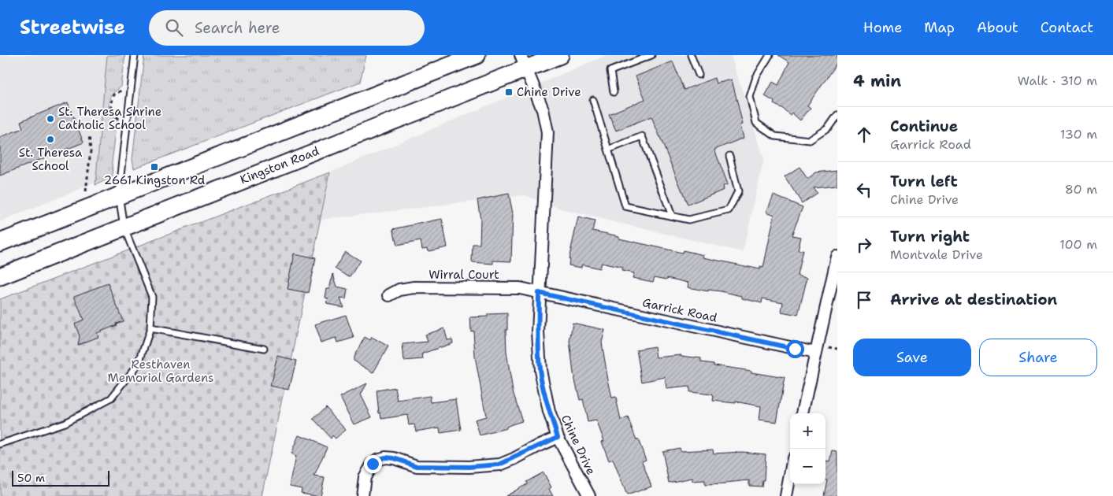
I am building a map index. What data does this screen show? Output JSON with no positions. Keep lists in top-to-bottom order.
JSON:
{
  "streets": {
    "main road": ["Kingston Road"],
    "street": ["Wirral Court", "Garrick Road", "Chine Drive"]
  },
  "crossings": [
    ["Kingston Road", "Chine Drive"],
    ["Wirral Court", "Garrick Road"],
    ["Wirral Court", "Chine Drive"],
    ["Garrick Road", "Chine Drive"]
  ],
  "parks": ["Resthaven Memorial Gardens"],
  "places": {
    "transit": ["Chine Drive", "2661 Kingston Rd"],
    "other": ["St. Theresa Shrine Catholic School", "St. Theresa School"]
  },
  "scale_bar": "50 m",
  "page": {
    "header": "Streetwise",
    "search": "Search here",
    "nav": [
      "Home",
      "Map",
      "About",
      "Contact"
    ],
    "heading": ["4 min", "Walk · 310 m"],
    "list": [
      ["Continue", "Garrick Road", "130 m"],
      ["Turn left", "Chine Drive", "80 m"],
      ["Turn right", "Montvale Drive", "100 m"],
      "Arrive at destination"
    ],
    "buttons": ["Save", "Share"],
    "map_buttons": ["+", "−"],
    "scale": "50 m"
  }
}
